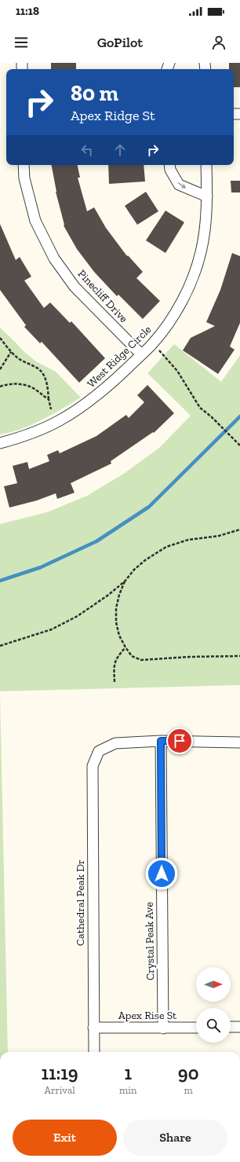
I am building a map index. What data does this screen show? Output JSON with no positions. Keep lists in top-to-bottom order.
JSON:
{
  "streets": {
    "street": [
      "Pinecliff Drive",
      "West Ridge Circle",
      "Cathedral Peak Dr",
      "Crystal Peak Ave",
      "Apex Rise St"
    ]
  },
  "crossings": [
    ["Pinecliff Drive", "West Ridge Circle"],
    ["Cathedral Peak Dr", "Crystal Peak Ave"],
    ["Cathedral Peak Dr", "Apex Rise St"],
    ["Crystal Peak Ave", "Apex Rise St"]
  ],
  "north": "right",
  "page": {
    "status": "11:18",
    "header": "GoPilot",
    "turn": ["80 m", "Apex Ridge St"],
    "eta": [
      "11:19",
      "Arrival",
      "1",
      "min",
      "90",
      "m"
    ],
    "buttons": ["Exit", "Share"]
  }
}
